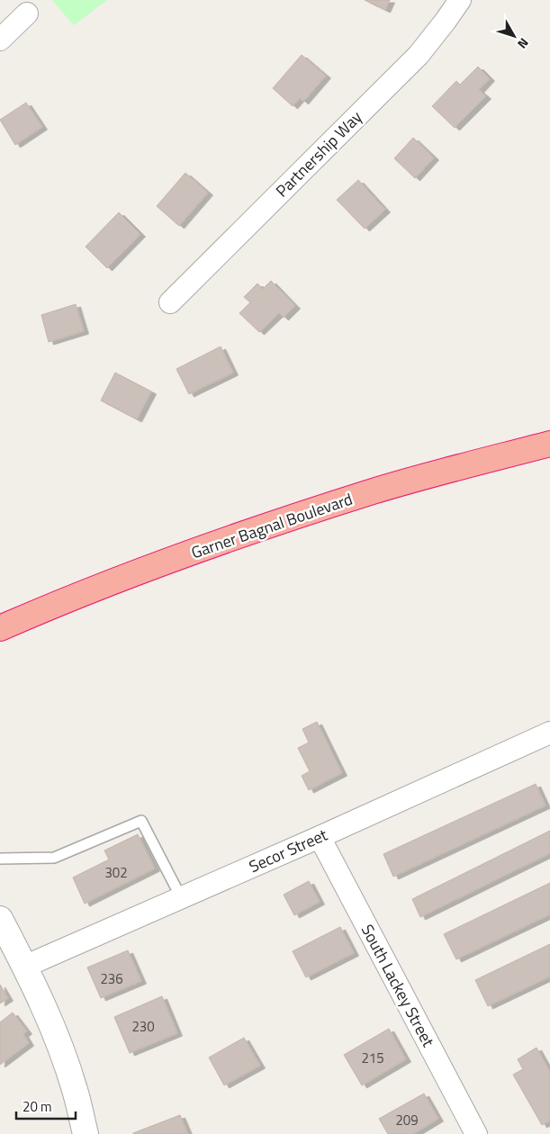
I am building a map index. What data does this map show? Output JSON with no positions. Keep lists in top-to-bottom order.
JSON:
{
  "streets": {
    "highway": ["Garner Bagnal Boulevard"],
    "street": ["Partnership Way", "Secor Street", "South Lackey Street"]
  },
  "crossings": [
    ["Secor Street", "South Lackey Street"]
  ],
  "house_numbers": [
    "302",
    "236",
    "230",
    "215",
    "209"
  ],
  "scale_bar": "20 m",
  "north": "bottom right"
}
